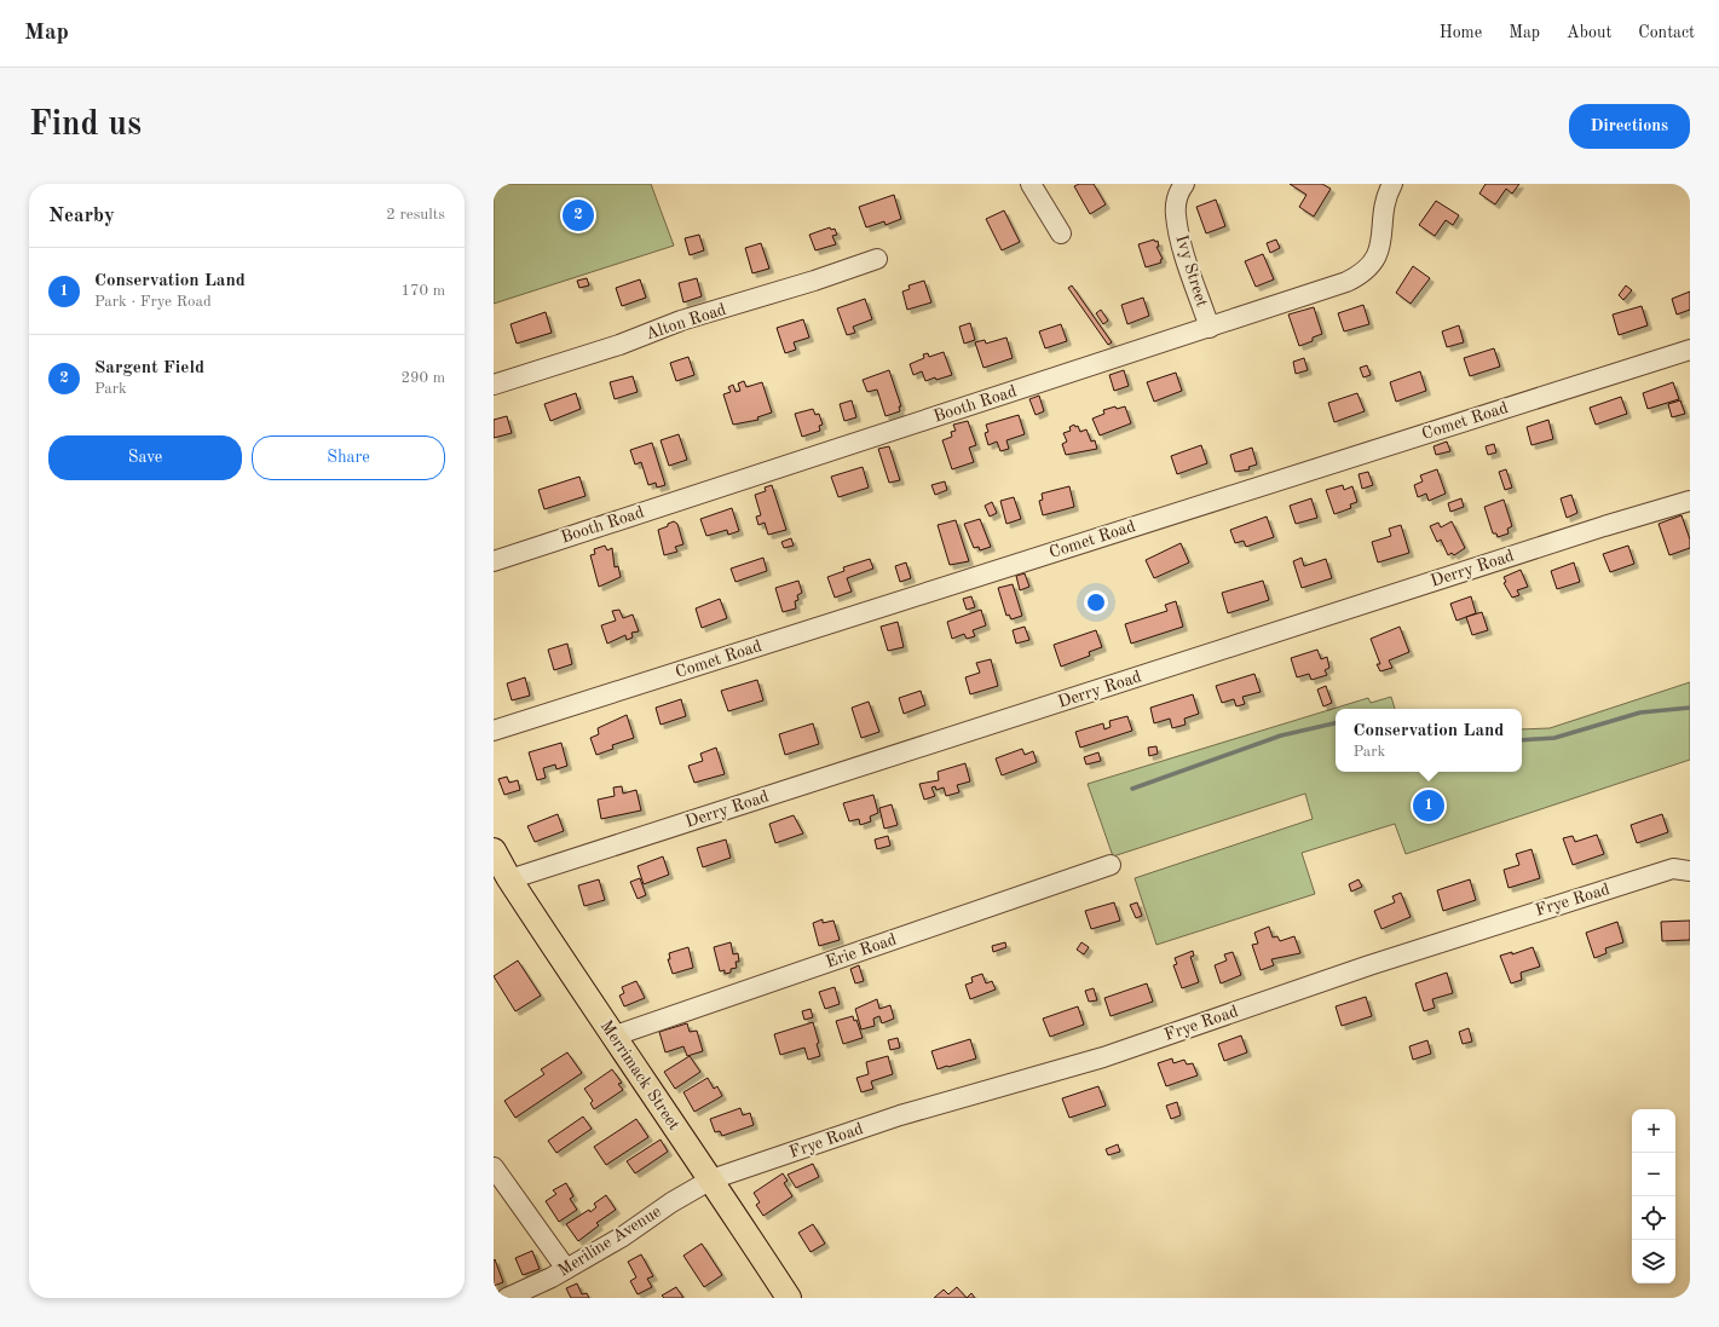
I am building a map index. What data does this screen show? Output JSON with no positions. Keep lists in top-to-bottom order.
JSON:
{
  "streets": {
    "main road": ["Merrimack Street"],
    "street": [
      "Ivy Street",
      "Alton Road",
      "Booth Road",
      "Comet Road",
      "Derry Road",
      "Frye Road",
      "Erie Road",
      "Meriline Avenue"
    ]
  },
  "crossings": [
    ["Ivy Street", "Booth Road"],
    ["Derry Road", "Merrimack Street"],
    ["Frye Road", "Merrimack Street"],
    ["Frye Road", "Meriline Avenue"],
    ["Erie Road", "Merrimack Street"],
    ["Merrimack Street", "Meriline Avenue"]
  ],
  "page": {
    "header": "Map",
    "nav": [
      "Home",
      "Map",
      "About",
      "Contact"
    ],
    "buttons": [
      "Directions",
      ["Save", "Share"]
    ],
    "title": "Find us",
    "heading": ["Nearby", "2 results"],
    "pins": ["2", "1"],
    "list": [
      {
        "mark": "1",
        "name": "Conservation Land",
        "note": "Park · Frye Road",
        "value": "170 m"
      },
      {
        "mark": "2",
        "name": "Sargent Field",
        "note": "Park",
        "value": "290 m"
      }
    ],
    "popup": ["Conservation Land", "Park"],
    "map_buttons": ["+", "−"]
  }
}
